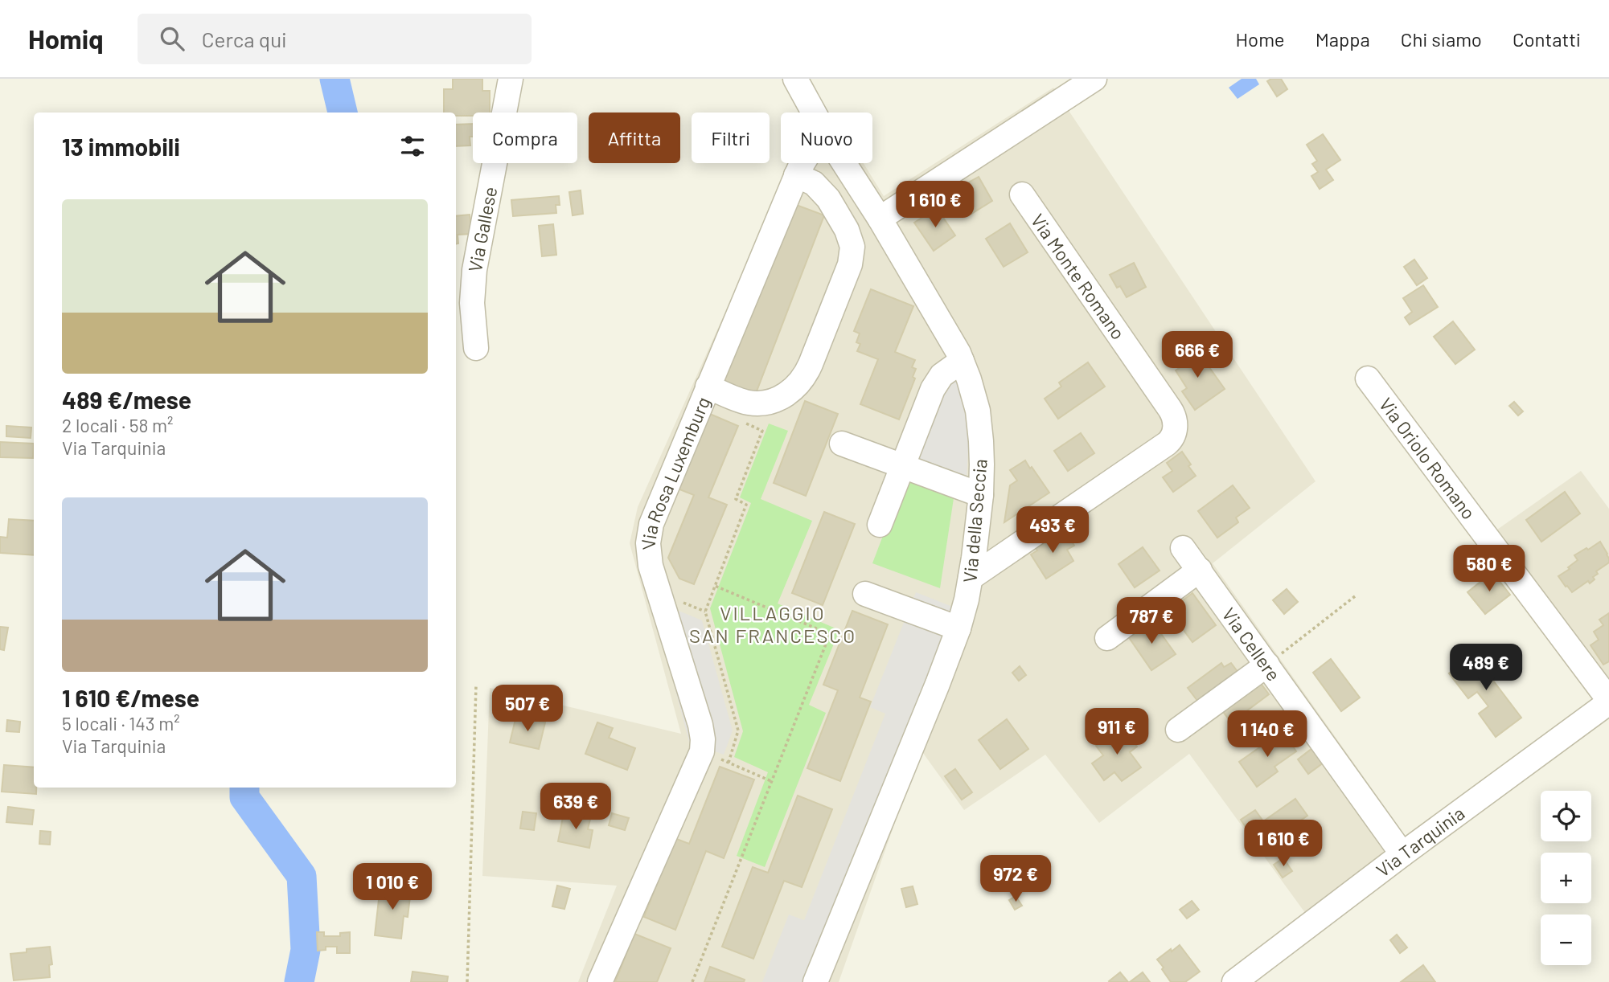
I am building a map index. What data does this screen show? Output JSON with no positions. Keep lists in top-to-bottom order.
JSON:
{
  "streets": {
    "street": [
      "Via Gallese",
      "Via Monte Romano",
      "Via Oriolo Romano",
      "Via Rosa Luxemburg",
      "Via della Seccia",
      "Via Cellere",
      "Via Tarquinia"
    ]
  },
  "crossings": [
    ["Via Monte Romano", "Via della Seccia"],
    ["Via Oriolo Romano", "Via Tarquinia"],
    ["Via Cellere", "Via Tarquinia"]
  ],
  "districts": ["VILLAGGIO SAN FRANCESCO"],
  "page": {
    "header": "Homiq",
    "search": "Cerca qui",
    "nav": [
      "Home",
      "Mappa",
      "Chi siamo",
      "Contatti"
    ],
    "chip": [
      "Compra",
      "Affitta",
      "Filtri",
      "Nuovo"
    ],
    "heading": "13 immobili",
    "list": [
      {
        "name": "489 €/mese",
        "note": "2 locali · 58 m² · Via Tarquinia"
      },
      {
        "name": "1 610 €/mese",
        "note": "5 locali · 143 m² · Via Tarquinia"
      }
    ],
    "price": [
      "1 610 €",
      "666 €",
      "493 €",
      "580 €",
      "787 €",
      "489 €",
      "507 €",
      "911 €",
      "1 140 €",
      "639 €",
      "1 610 €",
      "972 €",
      "1 010 €"
    ],
    "map_buttons": ["+", "−"]
  }
}
